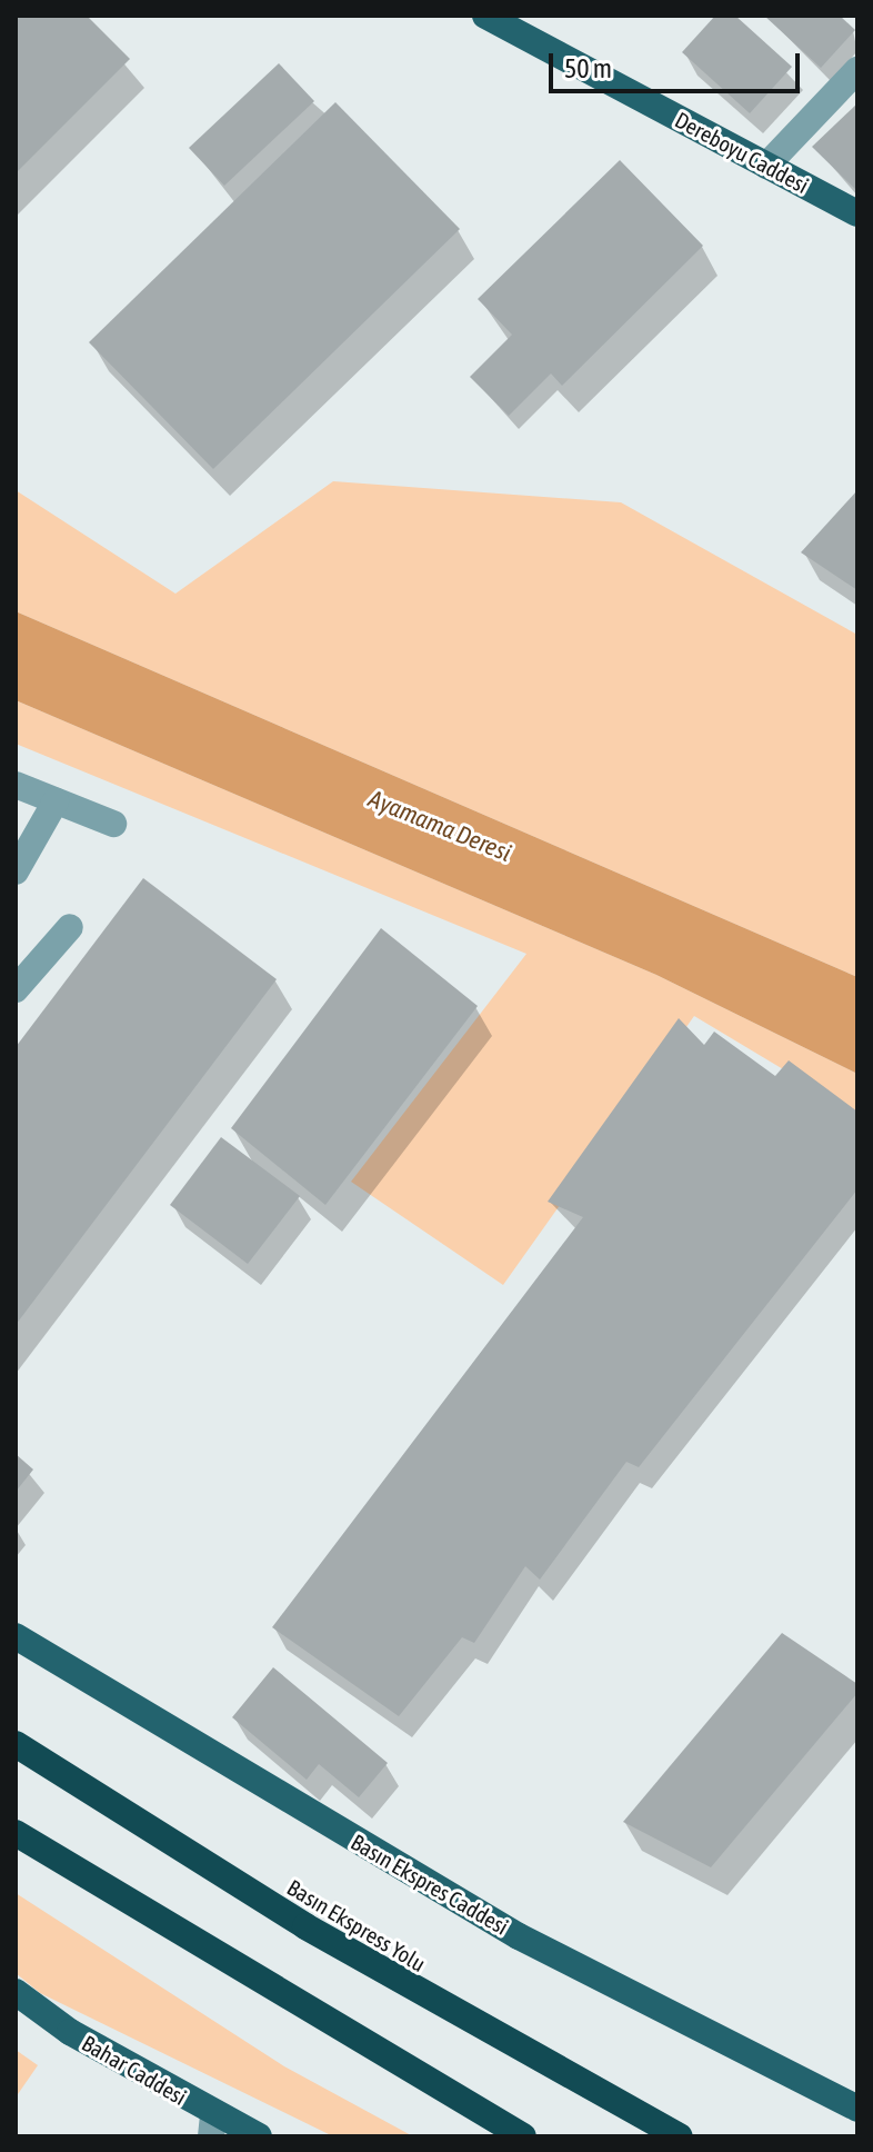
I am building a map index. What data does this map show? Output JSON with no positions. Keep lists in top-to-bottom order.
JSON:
{
  "streets": {
    "highway": ["Basın Ekspress Yolu"],
    "main road": ["Dereboyu Caddesi", "Basın Ekspres Caddesi", "Bahar Caddesi"]
  },
  "water": ["Ayamama Deresi"],
  "scale_bar": "50 m"
}
